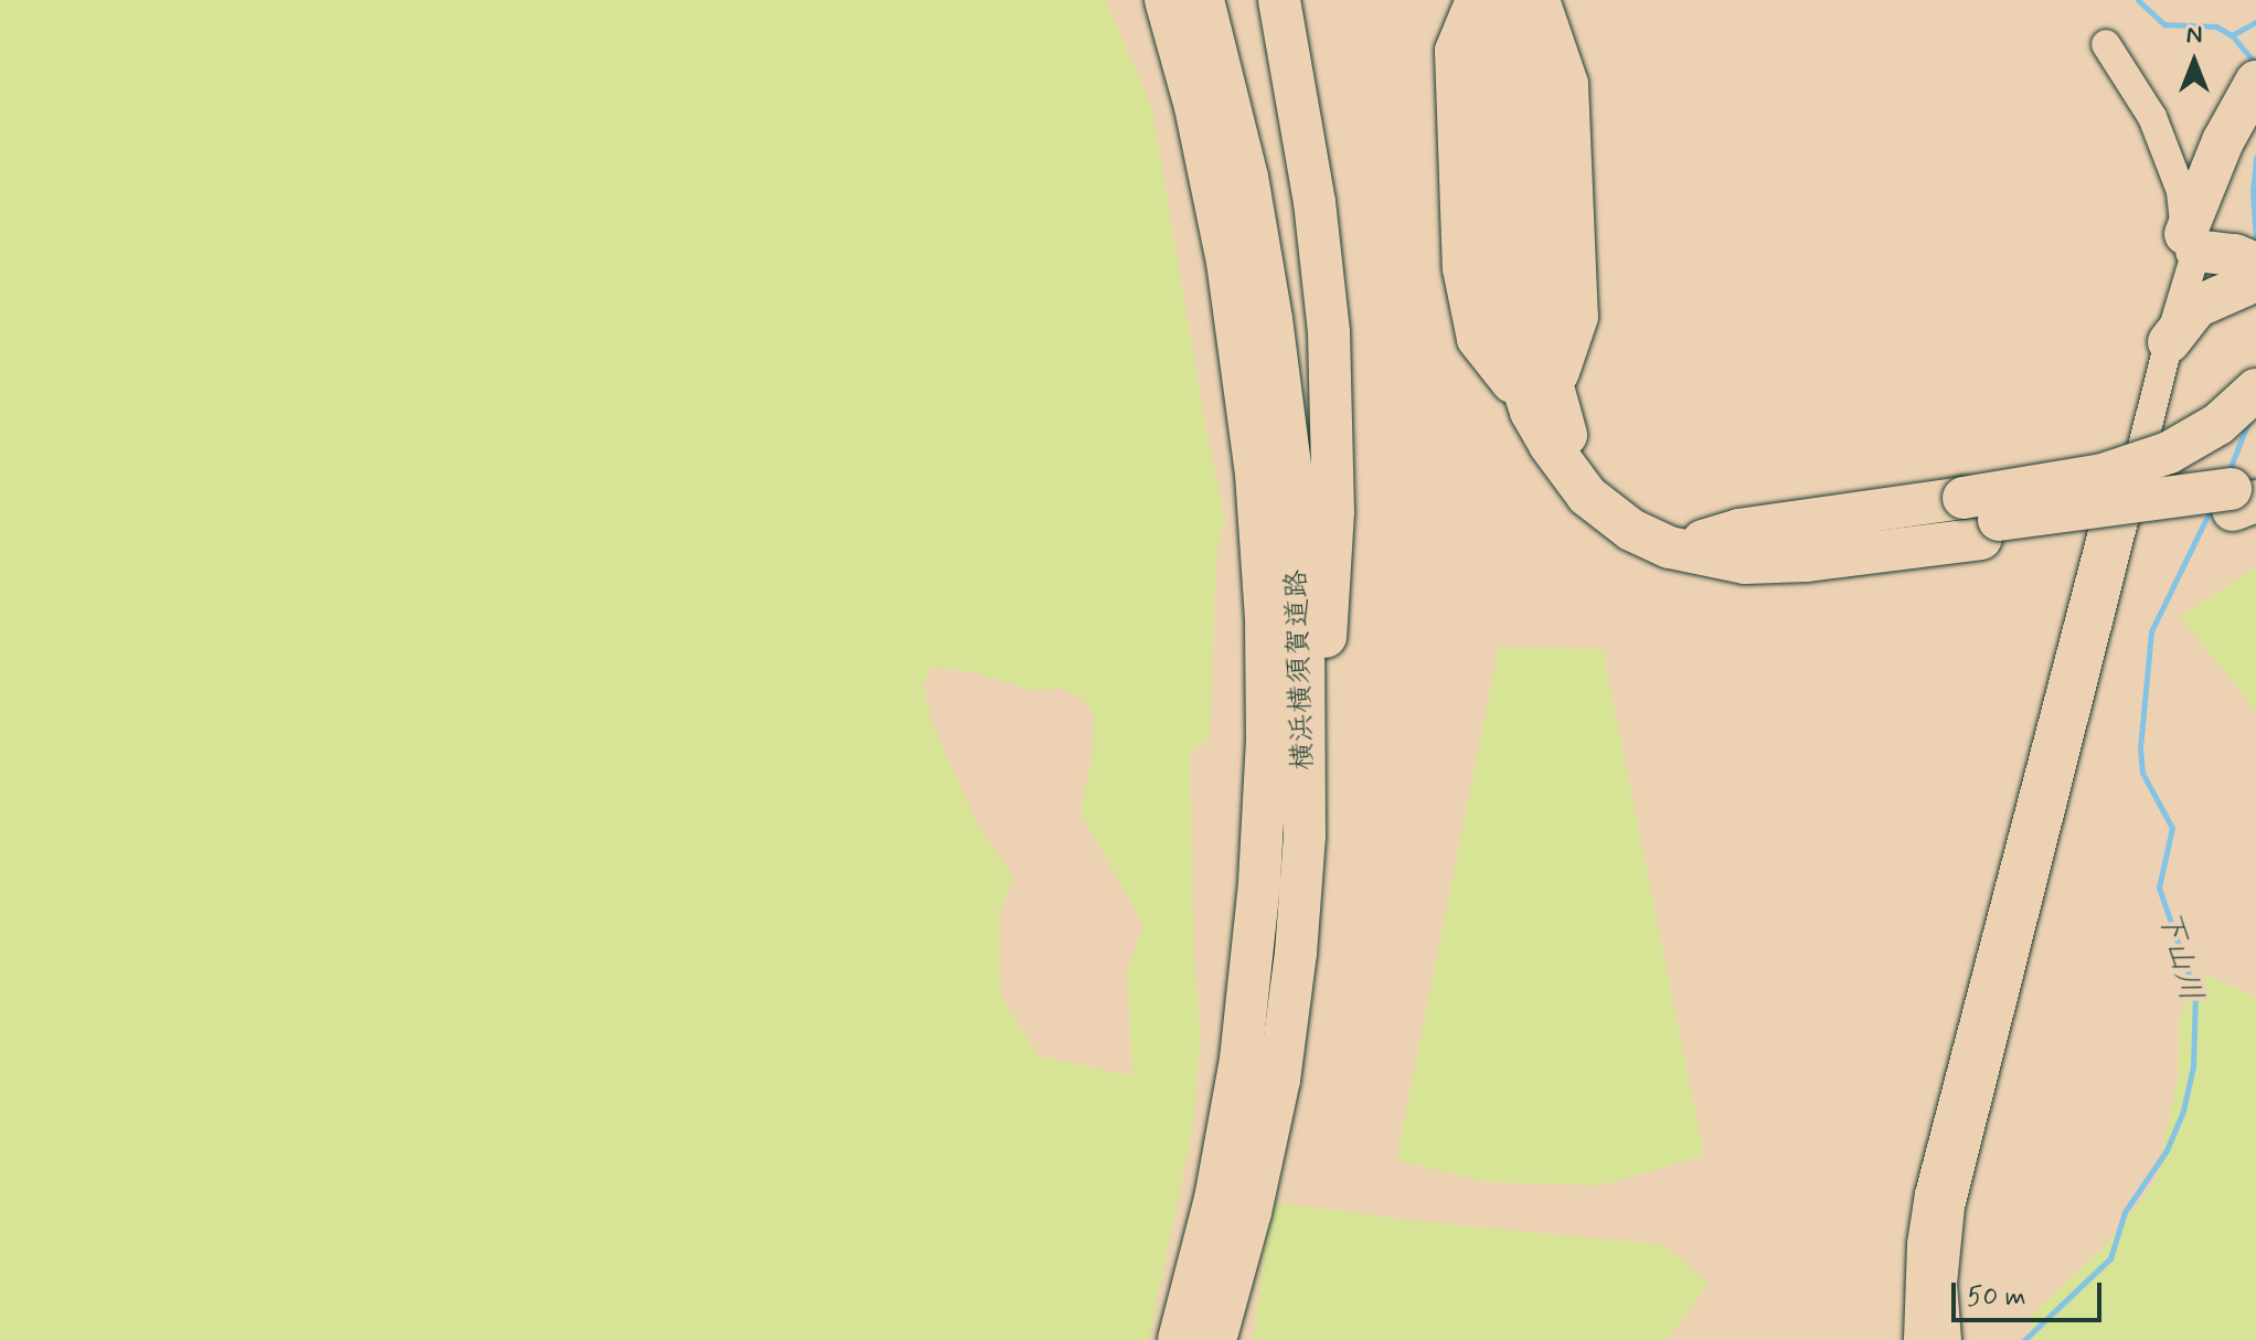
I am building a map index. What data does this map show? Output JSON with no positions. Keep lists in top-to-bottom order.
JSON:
{
  "streets": {
    "highway": ["横浜横須賀道路"]
  },
  "water": ["下山川"],
  "scale_bar": "50 m",
  "north": "top"
}
